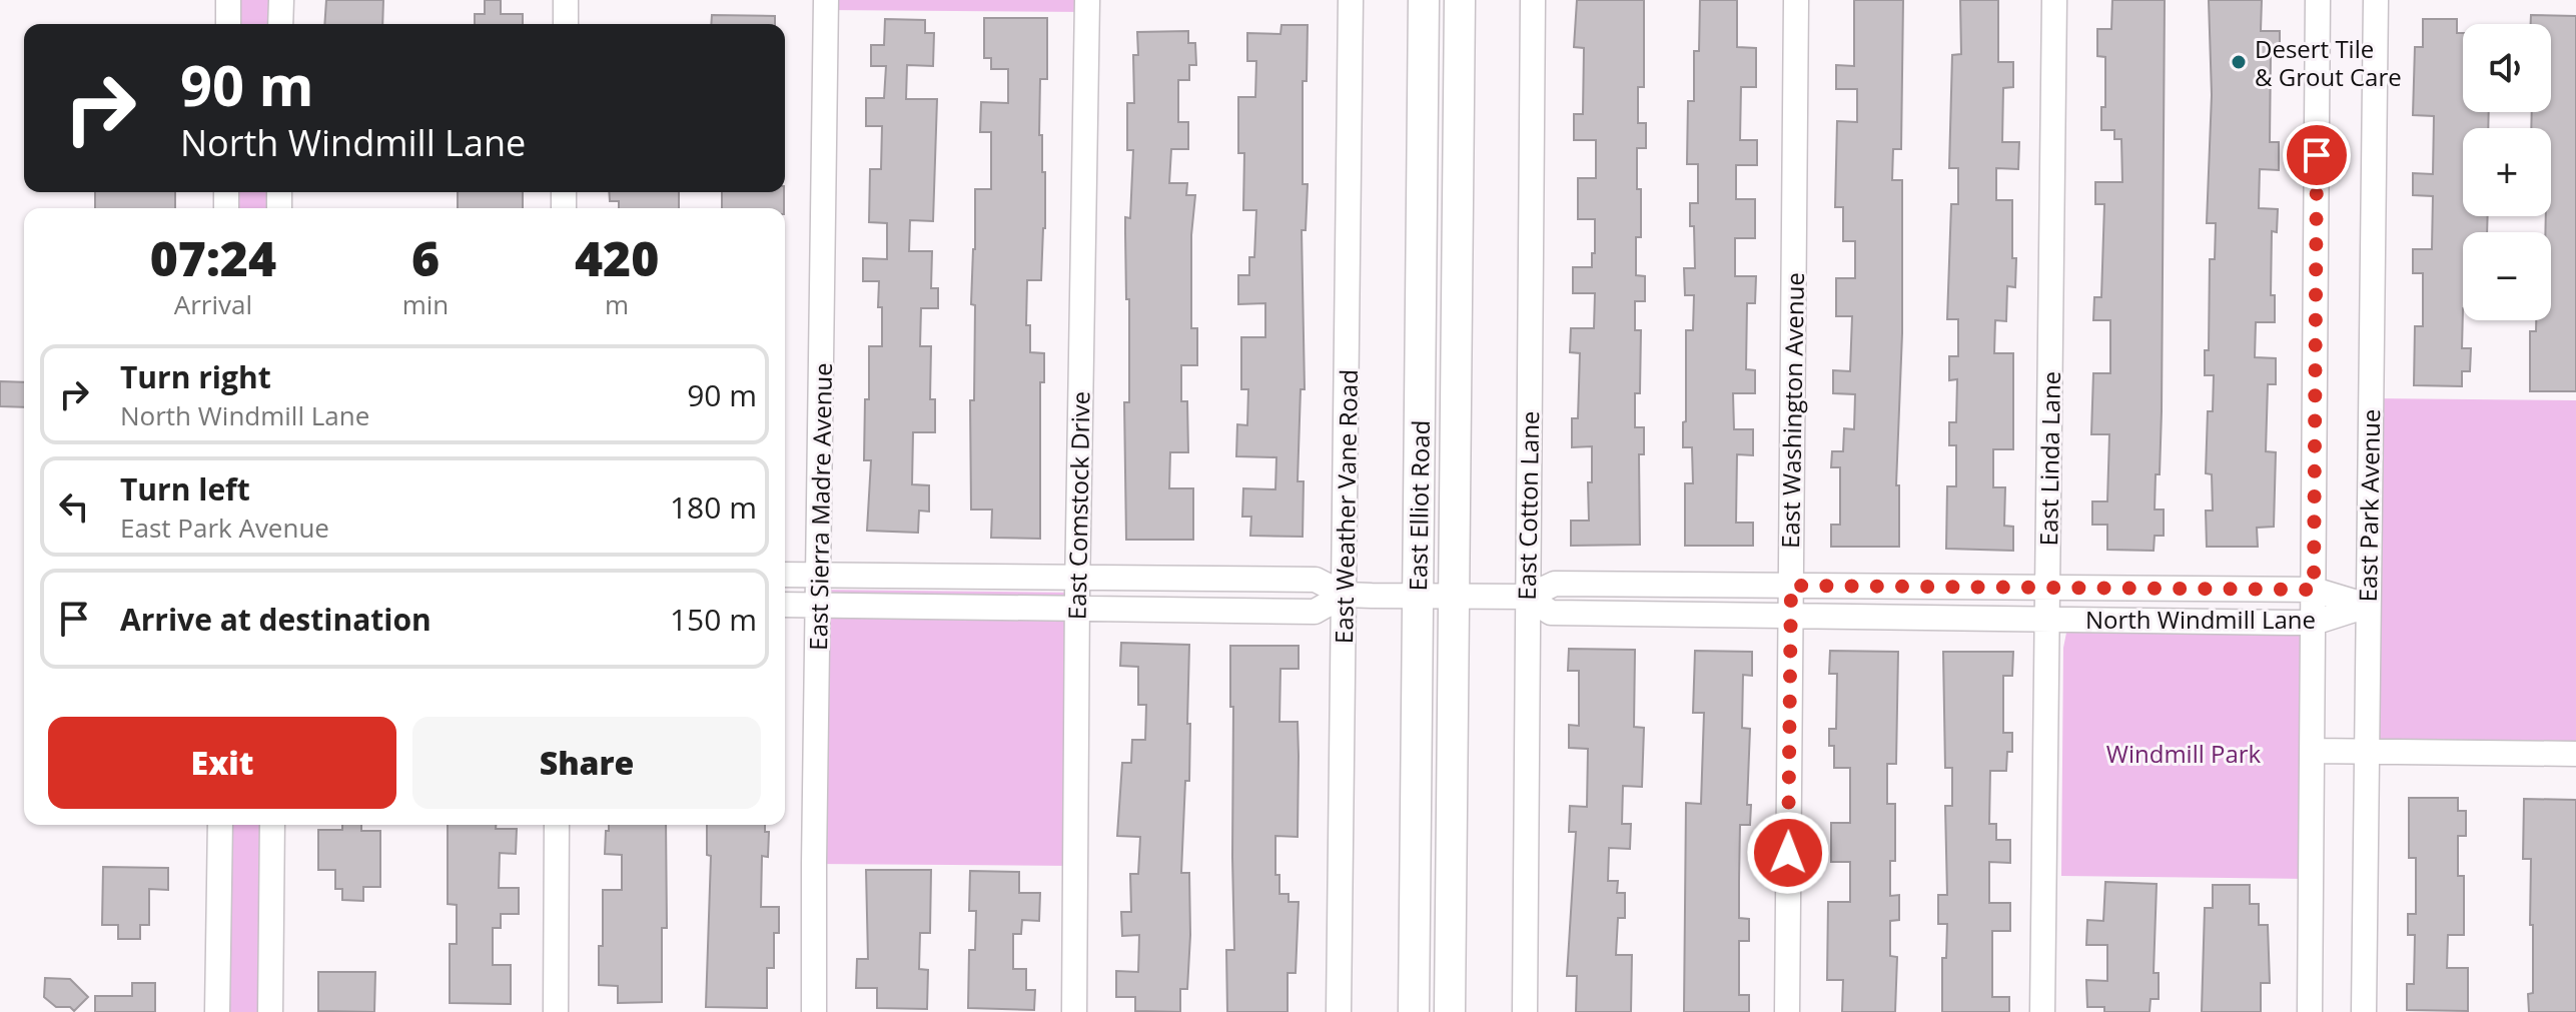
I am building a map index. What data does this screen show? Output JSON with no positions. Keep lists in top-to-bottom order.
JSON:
{
  "streets": {
    "main road": ["East Elliot Road"],
    "street": [
      "East Washington Avenue",
      "East Linda Lane",
      "East Comstock Drive",
      "East Cotton Lane",
      "East Park Avenue",
      "East Sierra Madre Avenue",
      "East Weather Vane Road",
      "North Windmill Lane"
    ]
  },
  "crossings": [
    ["East Washington Avenue", "North Windmill Lane"],
    ["East Linda Lane", "North Windmill Lane"],
    ["East Elliot Road", "North Windmill Lane"],
    ["East Cotton Lane", "North Windmill Lane"],
    ["East Park Avenue", "North Windmill Lane"],
    ["East Weather Vane Road", "North Windmill Lane"]
  ],
  "parks": ["Windmill Park"],
  "places": ["Desert Tile & Grout Care"],
  "page": {
    "map_buttons": ["+", "−"],
    "turn": ["90 m", "North Windmill Lane"],
    "eta": [
      "07:24",
      "Arrival",
      "6",
      "min",
      "420",
      "m"
    ],
    "list": [
      {
        "name": "Turn right",
        "note": "North Windmill Lane",
        "value": "90 m"
      },
      {
        "name": "Turn left",
        "note": "East Park Avenue",
        "value": "180 m"
      },
      {
        "name": "Arrive at destination",
        "value": "150 m"
      }
    ],
    "buttons": ["Exit", "Share"]
  }
}
